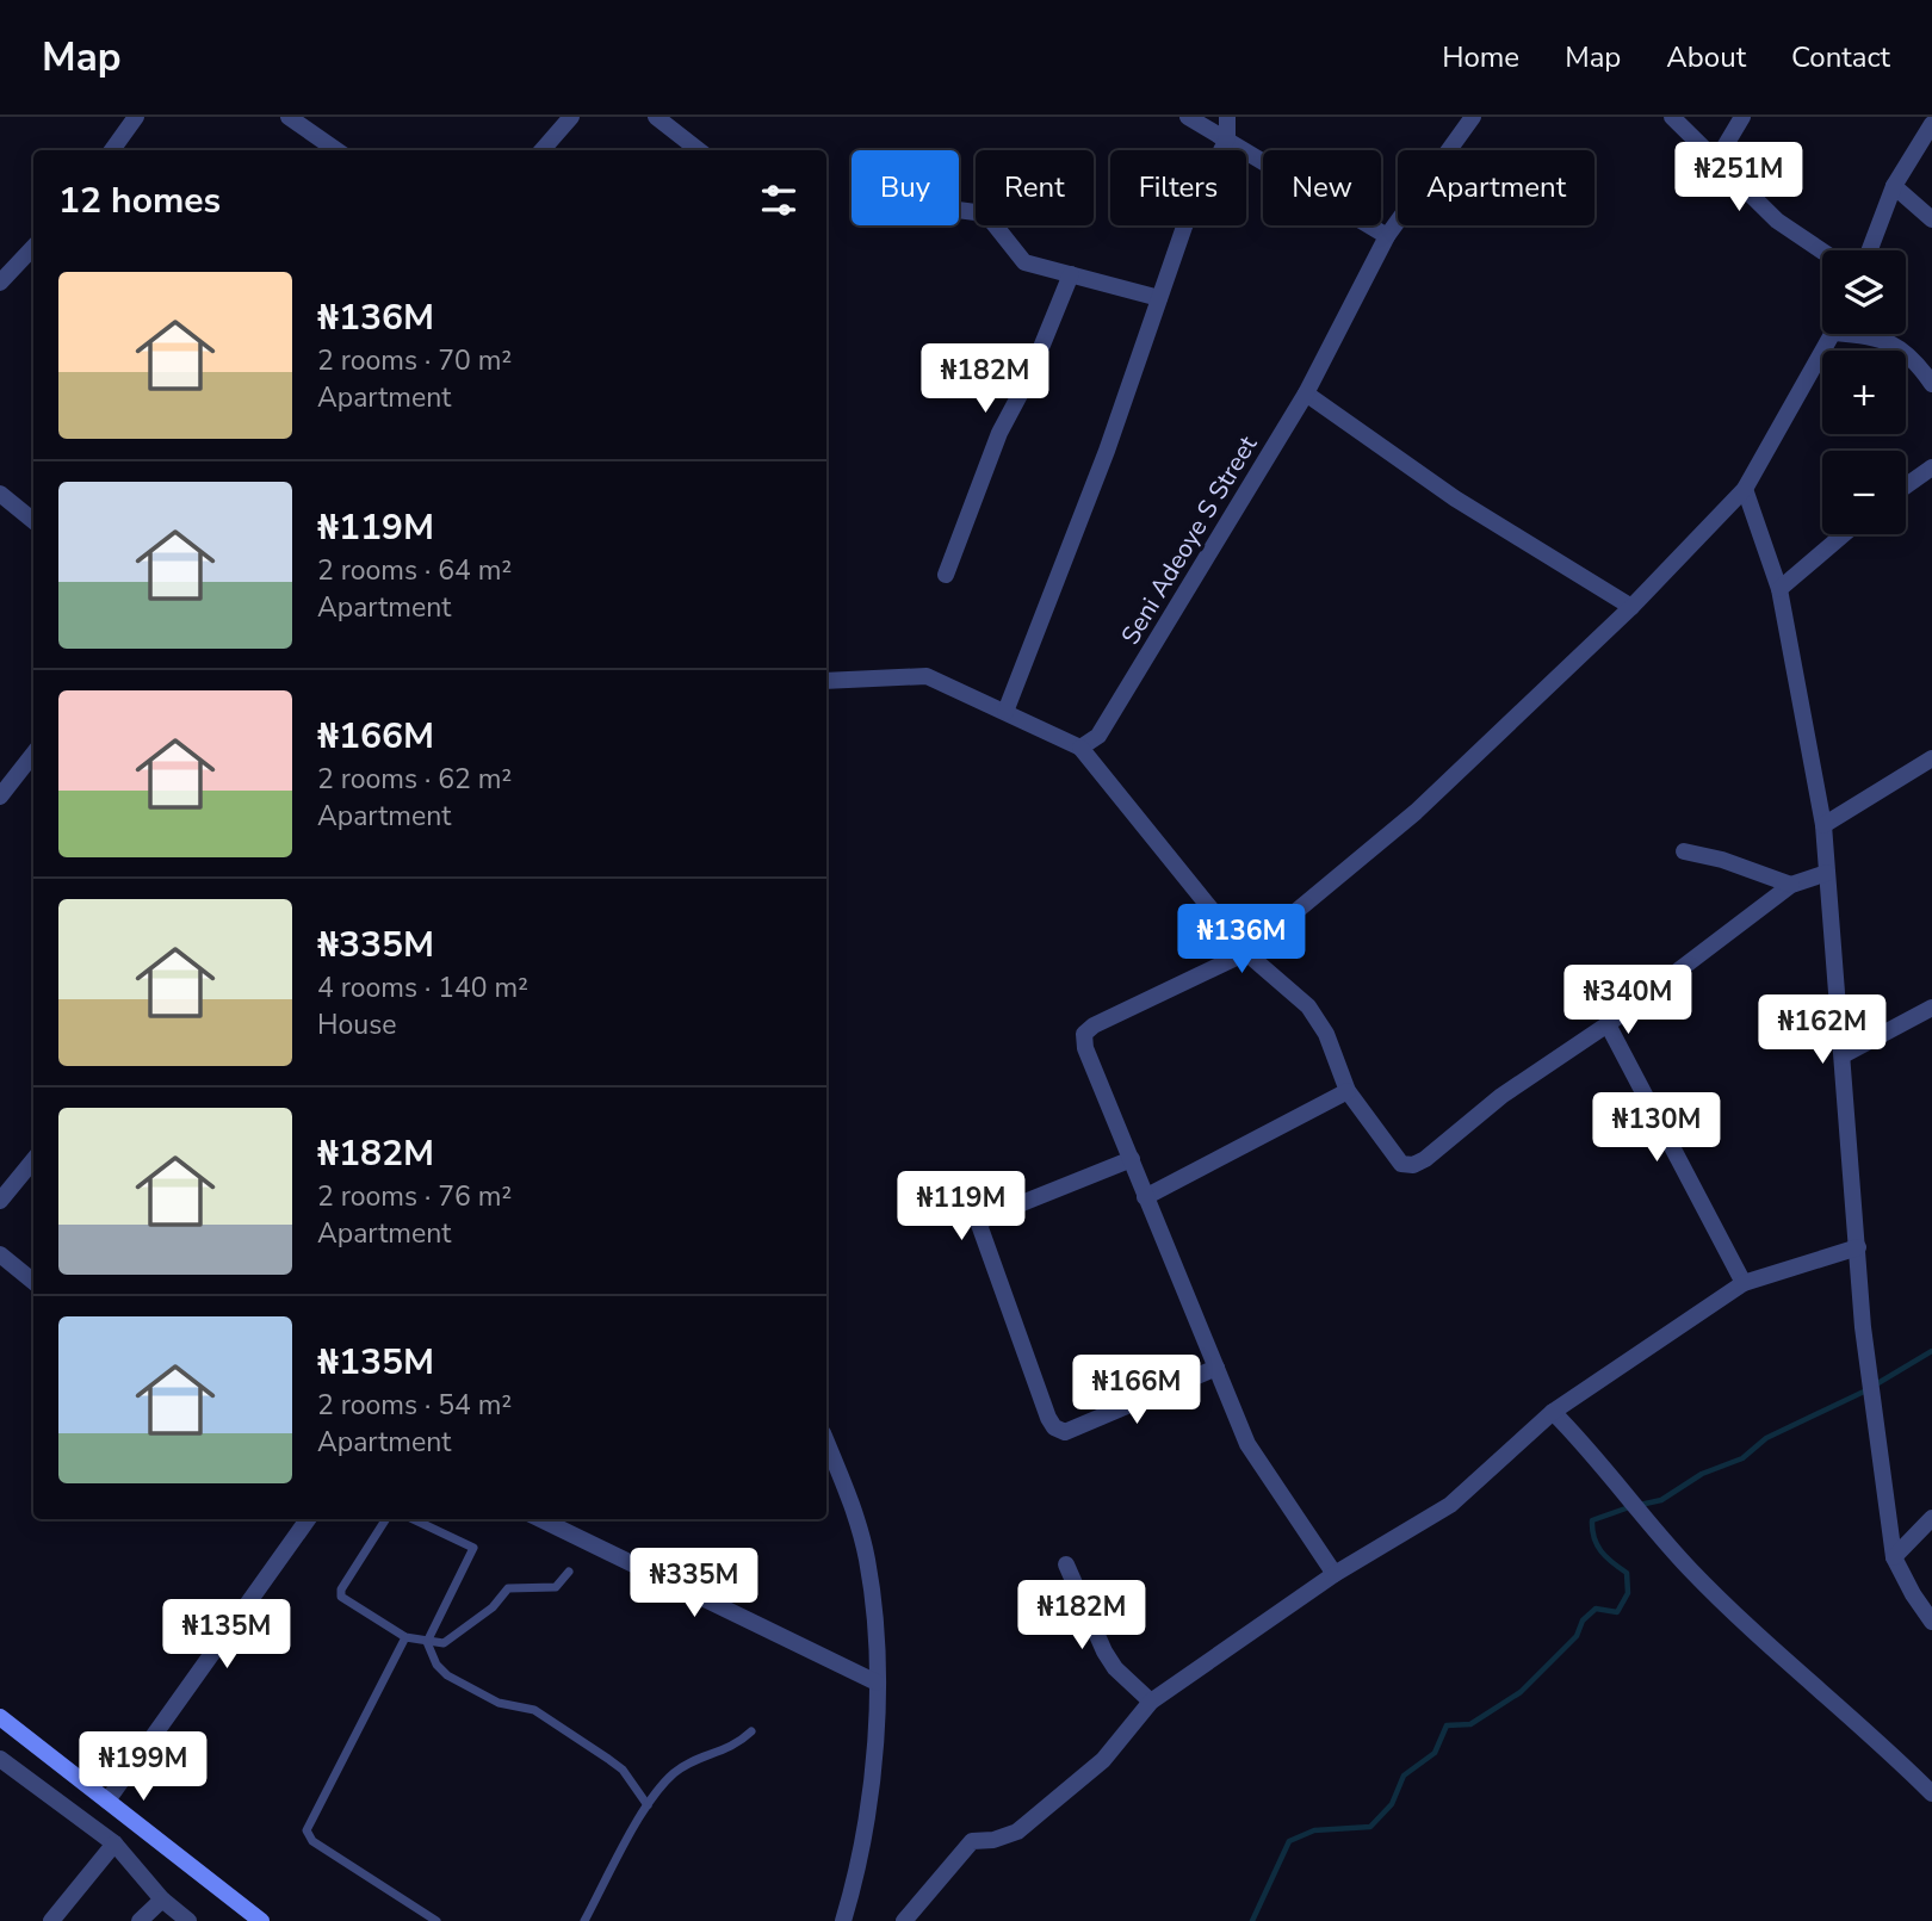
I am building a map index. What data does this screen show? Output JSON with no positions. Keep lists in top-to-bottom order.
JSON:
{
  "streets": {
    "street": ["Seni Adeoye S Street"]
  },
  "page": {
    "header": "Map",
    "nav": [
      "Home",
      "Map",
      "About",
      "Contact"
    ],
    "price": [
      "₦251M",
      "₦182M",
      "₦136M",
      "₦340M",
      "₦162M",
      "₦130M",
      "₦119M",
      "₦166M",
      "₦335M",
      "₦182M",
      "₦135M",
      "₦199M"
    ],
    "chip": [
      "Buy",
      "Rent",
      "Filters",
      "New",
      "Apartment"
    ],
    "heading": "12 homes",
    "map_buttons": ["+", "−"],
    "list": [
      {
        "name": "₦136M",
        "note": "2 rooms · 70 m² · Apartment"
      },
      {
        "name": "₦119M",
        "note": "2 rooms · 64 m² · Apartment"
      },
      {
        "name": "₦166M",
        "note": "2 rooms · 62 m² · Apartment"
      },
      {
        "name": "₦335M",
        "note": "4 rooms · 140 m² · House"
      },
      {
        "name": "₦182M",
        "note": "2 rooms · 76 m² · Apartment"
      },
      {
        "name": "₦135M",
        "note": "2 rooms · 54 m² · Apartment"
      }
    ]
  }
}
